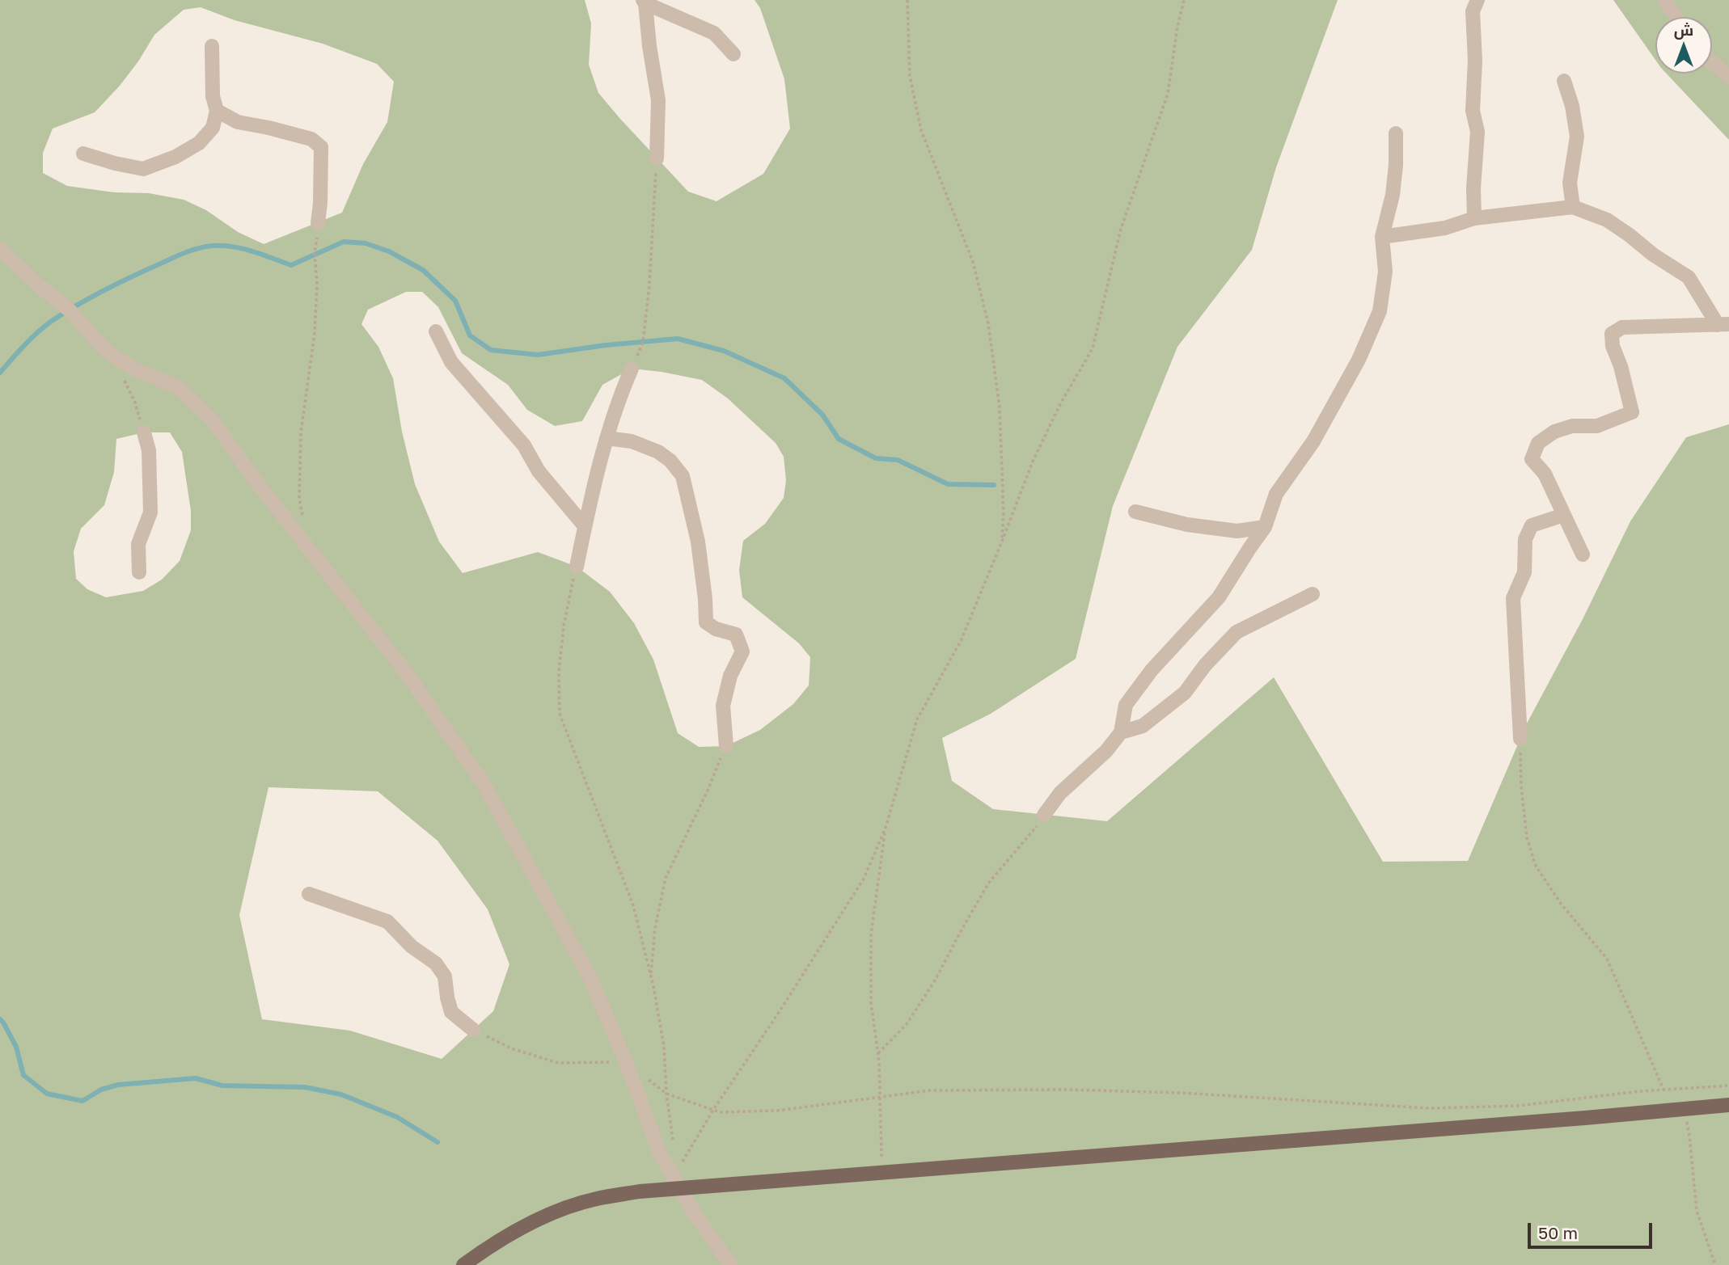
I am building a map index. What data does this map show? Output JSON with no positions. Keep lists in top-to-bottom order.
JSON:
{
  "scale_bar": "50 m",
  "north": "top"
}
